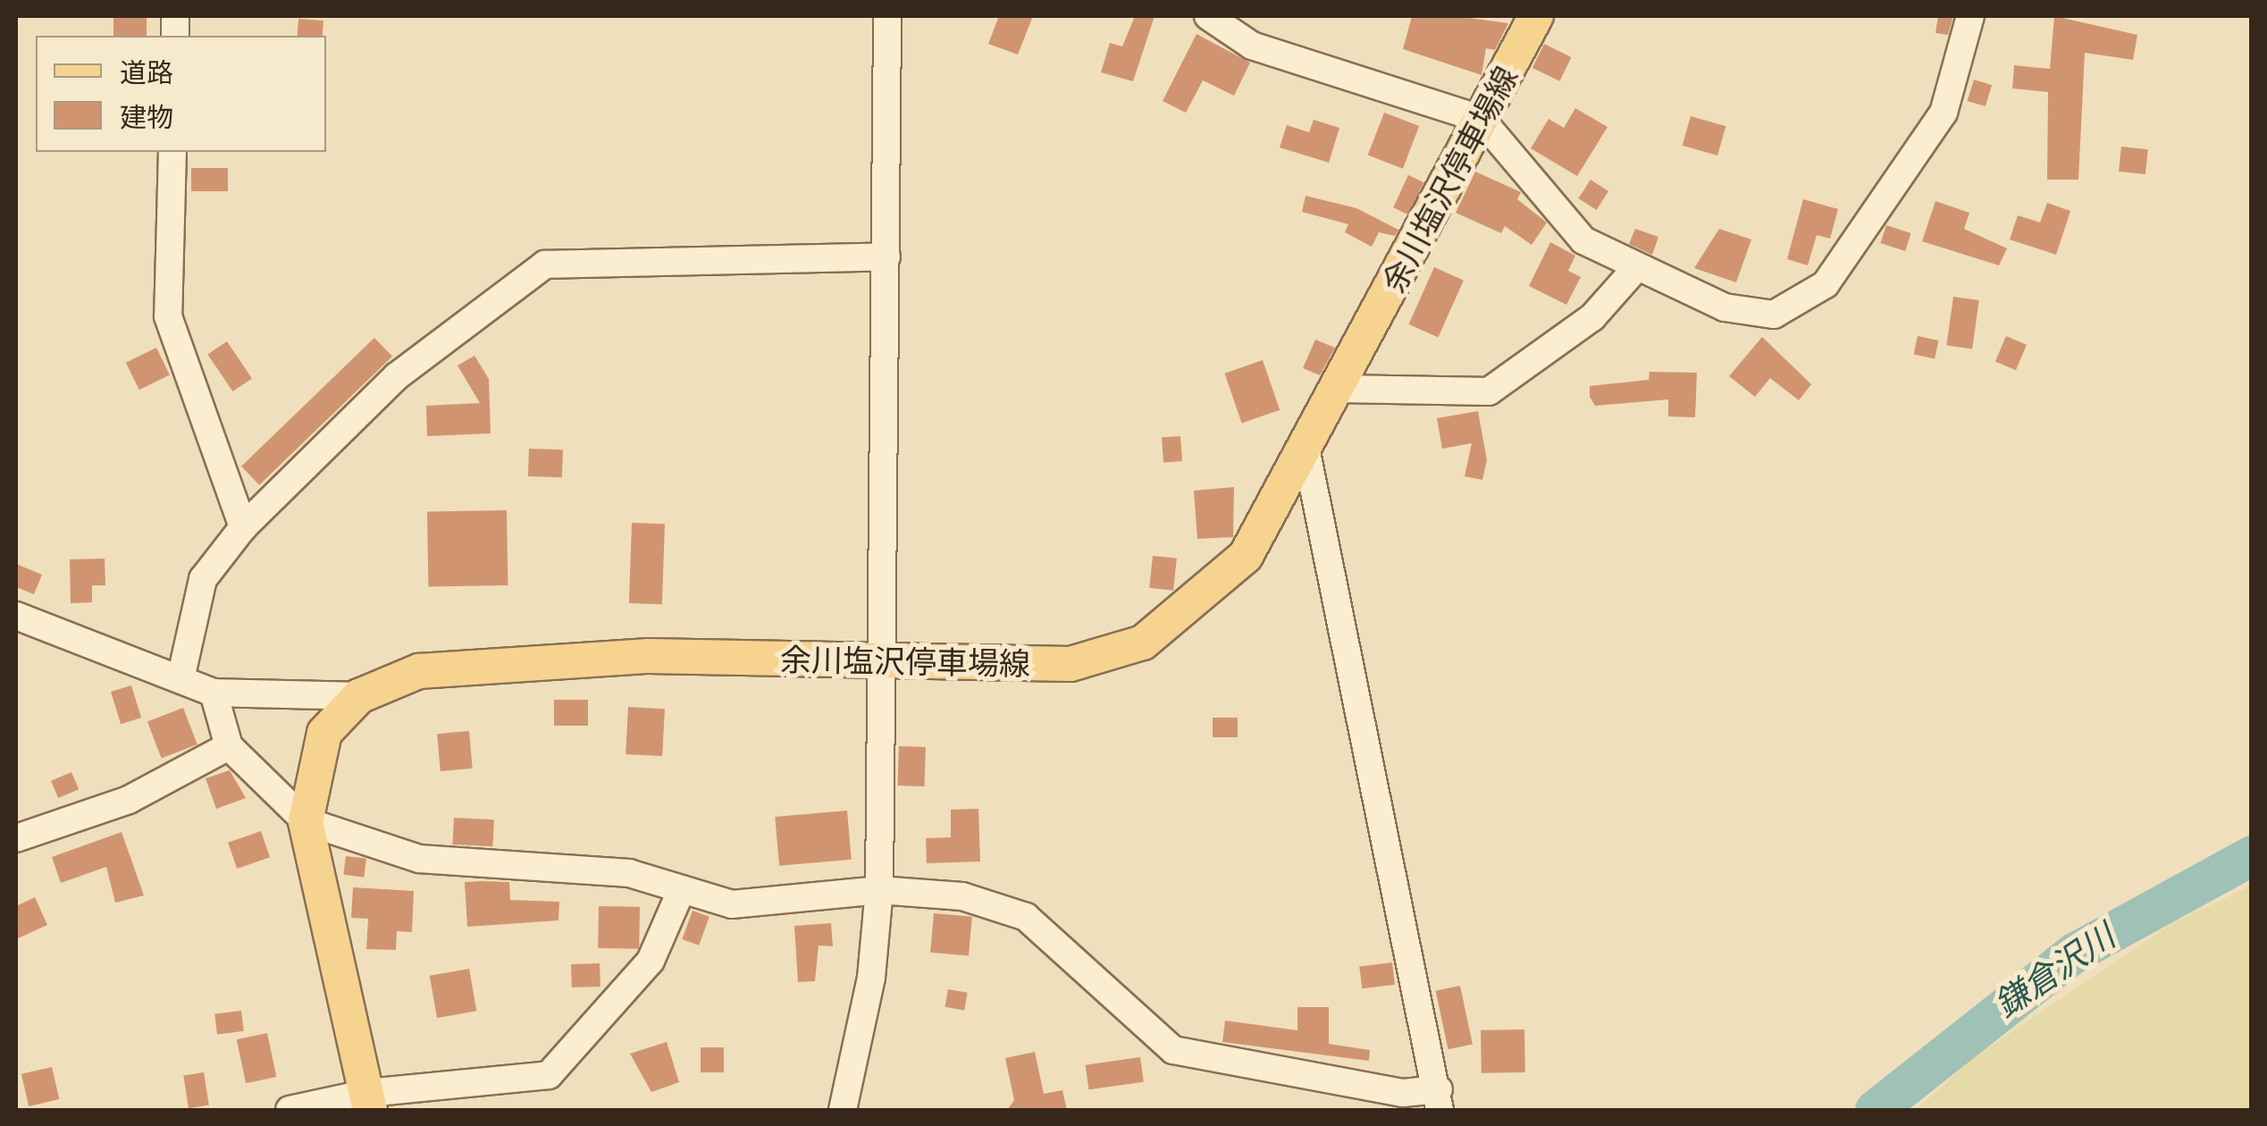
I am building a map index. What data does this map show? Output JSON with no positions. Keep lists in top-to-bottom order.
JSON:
{
  "streets": {
    "main road": ["余川塩沢停車場線"]
  },
  "water": ["鎌倉沢川"],
  "legend": ["道路", "建物"]
}
